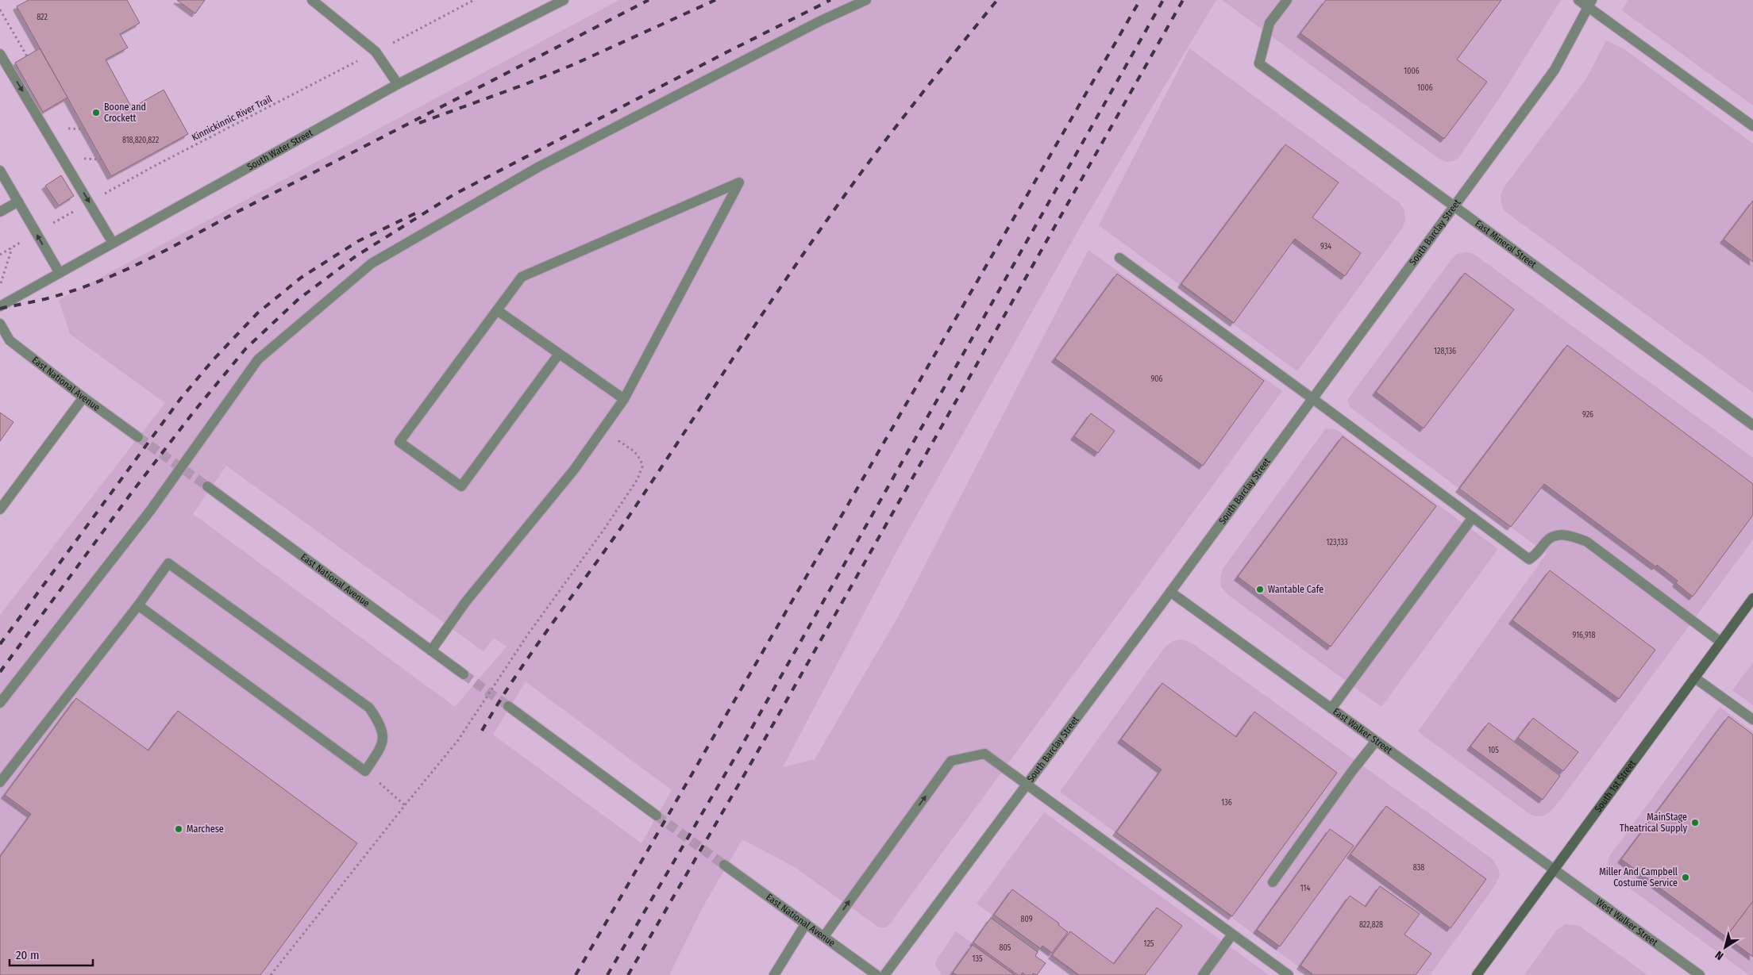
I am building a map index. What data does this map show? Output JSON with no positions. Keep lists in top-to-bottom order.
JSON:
{
  "streets": {
    "main road": ["South 1st Street"],
    "street": [
      "South Water Street",
      "South Barclay Street",
      "East Mineral Street",
      "East National Avenue",
      "East Walker Street",
      "West Walker Street"
    ],
    "path": ["Kinnickinnic River Trail"]
  },
  "crossings": [
    ["South Barclay Street", "East Mineral Street"],
    ["South Barclay Street", "East Walker Street"],
    ["East Walker Street", "South 1st Street"],
    ["East Walker Street", "West Walker Street"],
    ["South 1st Street", "West Walker Street"]
  ],
  "places": [
    "Boone and Crockett",
    "Wantable Cafe",
    "MainStage Theatrical Supply",
    "Marchese",
    "Miller And Campbell Costume Service"
  ],
  "house_numbers": [
    "822",
    "1006",
    "1006",
    "818,820,822",
    "934",
    "128,136",
    "906",
    "926",
    "123,133",
    "916,918",
    "105",
    "136",
    "838",
    "114",
    "809",
    "822,828",
    "125",
    "805",
    "135"
  ],
  "scale_bar": "20 m",
  "north": "bottom left"
}
